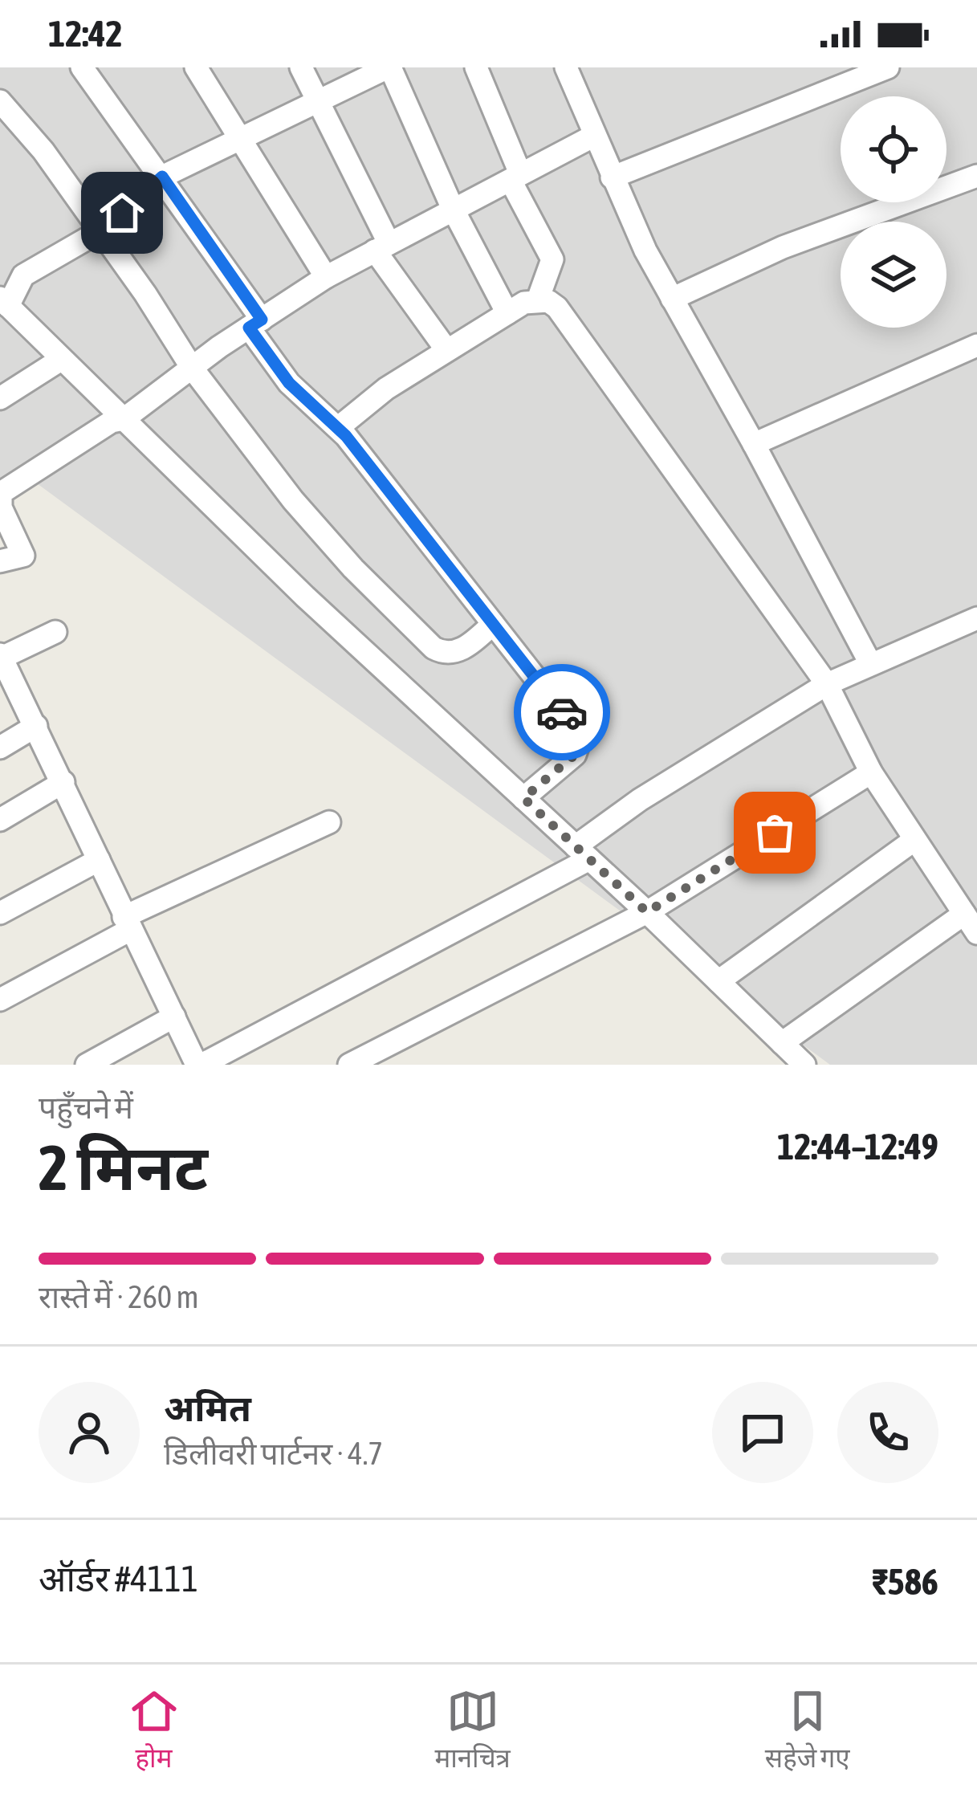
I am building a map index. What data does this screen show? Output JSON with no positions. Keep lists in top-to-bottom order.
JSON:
{
  "page": {
    "status": "12:42",
    "heading": ["2 मिनट", "पहुँचने में", "12:44–12:49"],
    "panel": [
      "अमित",
      "डिलीवरी पार्टनर · 4.7",
      "ऑर्डर #4111",
      "₹586"
    ],
    "bar": "रास्ते में · 260 m",
    "tabs": ["होम", "मानचित्र", "सहेजे गए"]
  }
}
